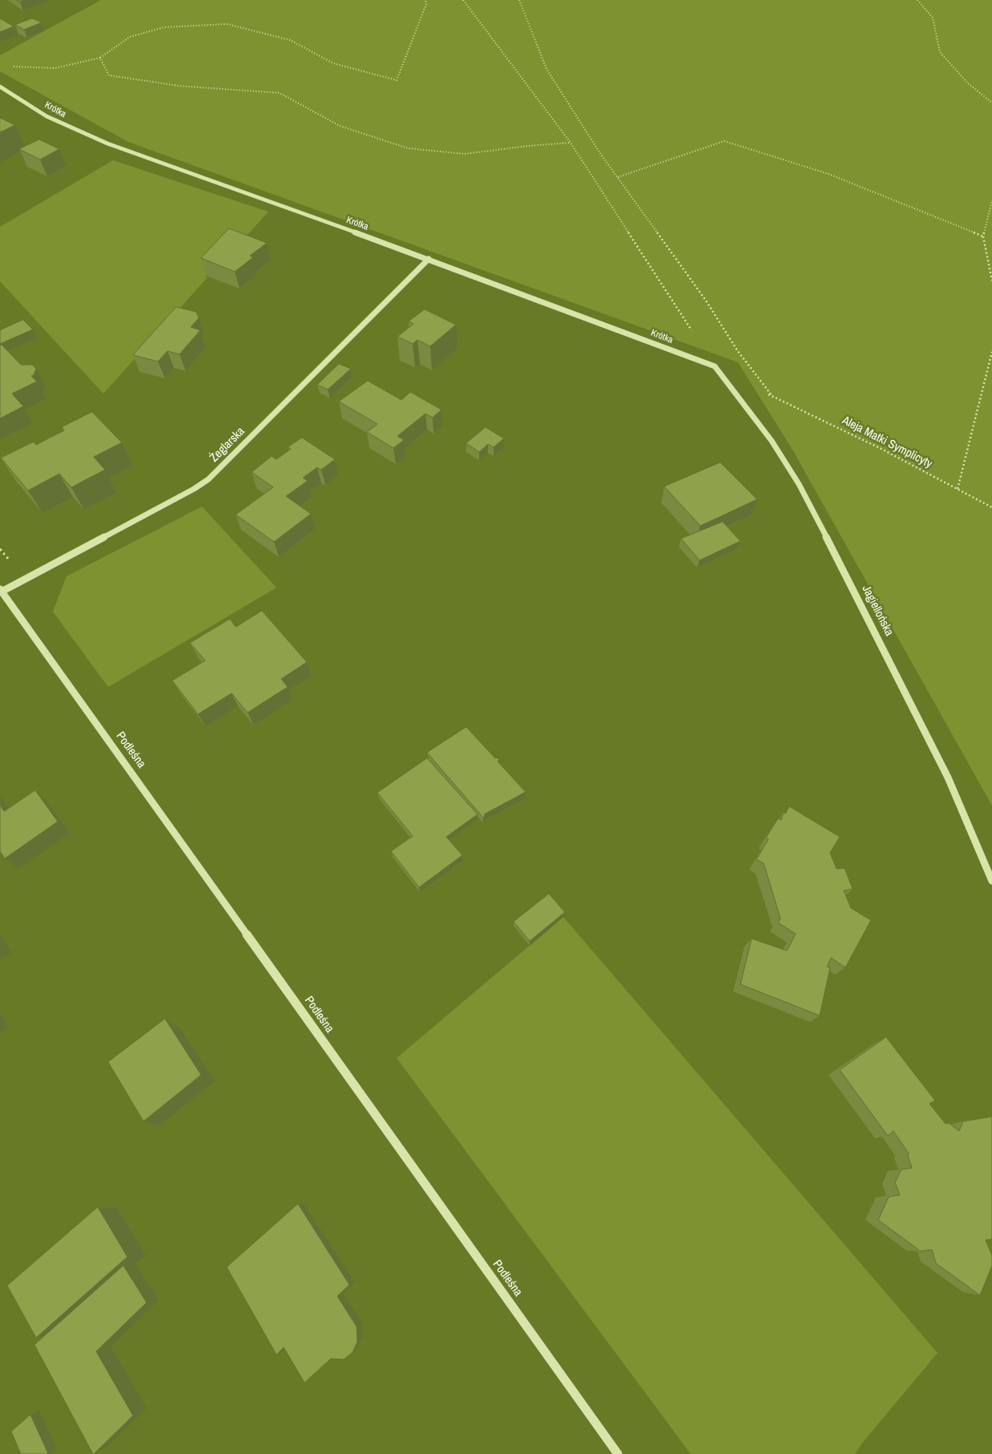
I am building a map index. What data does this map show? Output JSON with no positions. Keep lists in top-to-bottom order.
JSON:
{
  "streets": {
    "street": [
      "Krótka",
      "Żeglarska",
      "Jagiellońska",
      "Podleśna"
    ],
    "path": ["Aleja Matki Symplicyty"]
  },
  "crossings": [
    ["Krótka", "Żeglarska"],
    ["Krótka", "Jagiellońska"],
    ["Żeglarska", "Podleśna"]
  ]
}
